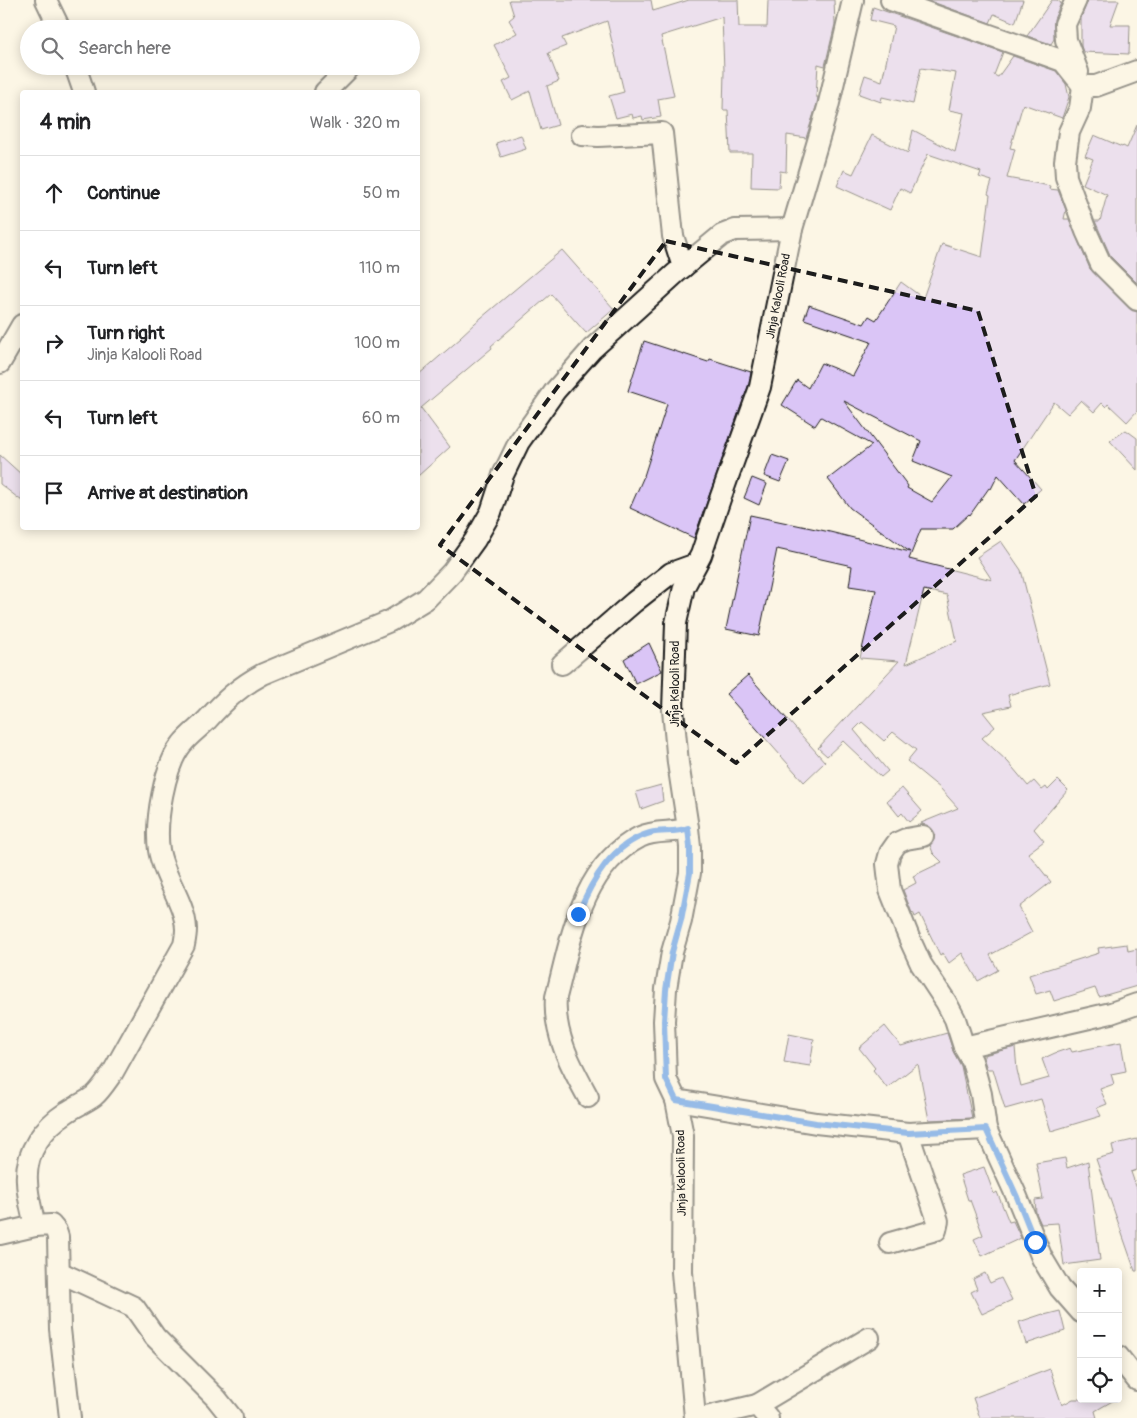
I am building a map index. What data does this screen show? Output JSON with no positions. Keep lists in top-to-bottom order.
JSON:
{
  "streets": {
    "street": ["Jinja Kalooli Road"]
  },
  "page": {
    "search": "Search here",
    "heading": ["4 min", "Walk · 320 m"],
    "list": [
      ["Continue", "50 m"],
      ["Turn left", "110 m"],
      ["Turn right", "Jinja Kalooli Road", "100 m"],
      ["Turn left", "60 m"],
      "Arrive at destination"
    ],
    "map_buttons": ["+", "−"]
  }
}
